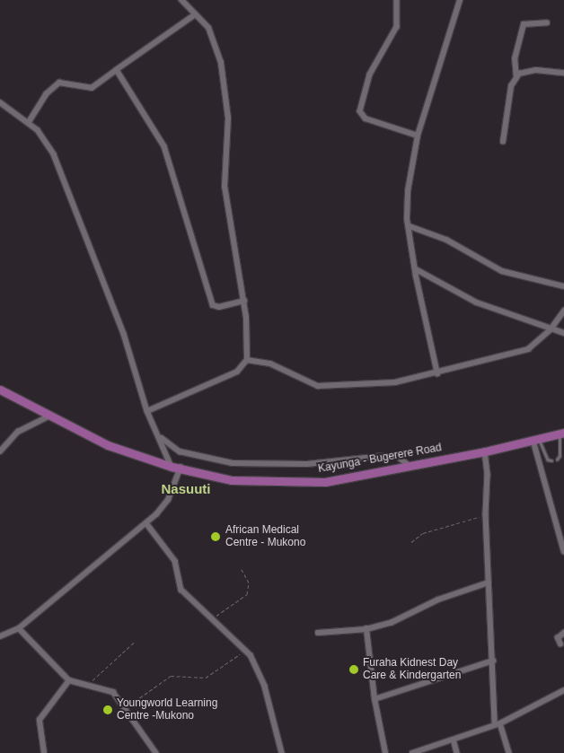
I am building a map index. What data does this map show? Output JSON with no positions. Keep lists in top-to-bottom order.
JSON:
{
  "streets": {
    "main road": ["Kayunga - Bugerere Road"]
  },
  "districts": ["Nasuuti"],
  "places": ["African Medical Centre - Mukono", "Furaha Kidnest Day Care & Kindergarten", "Youngworld Learning Centre -Mukono"]
}
